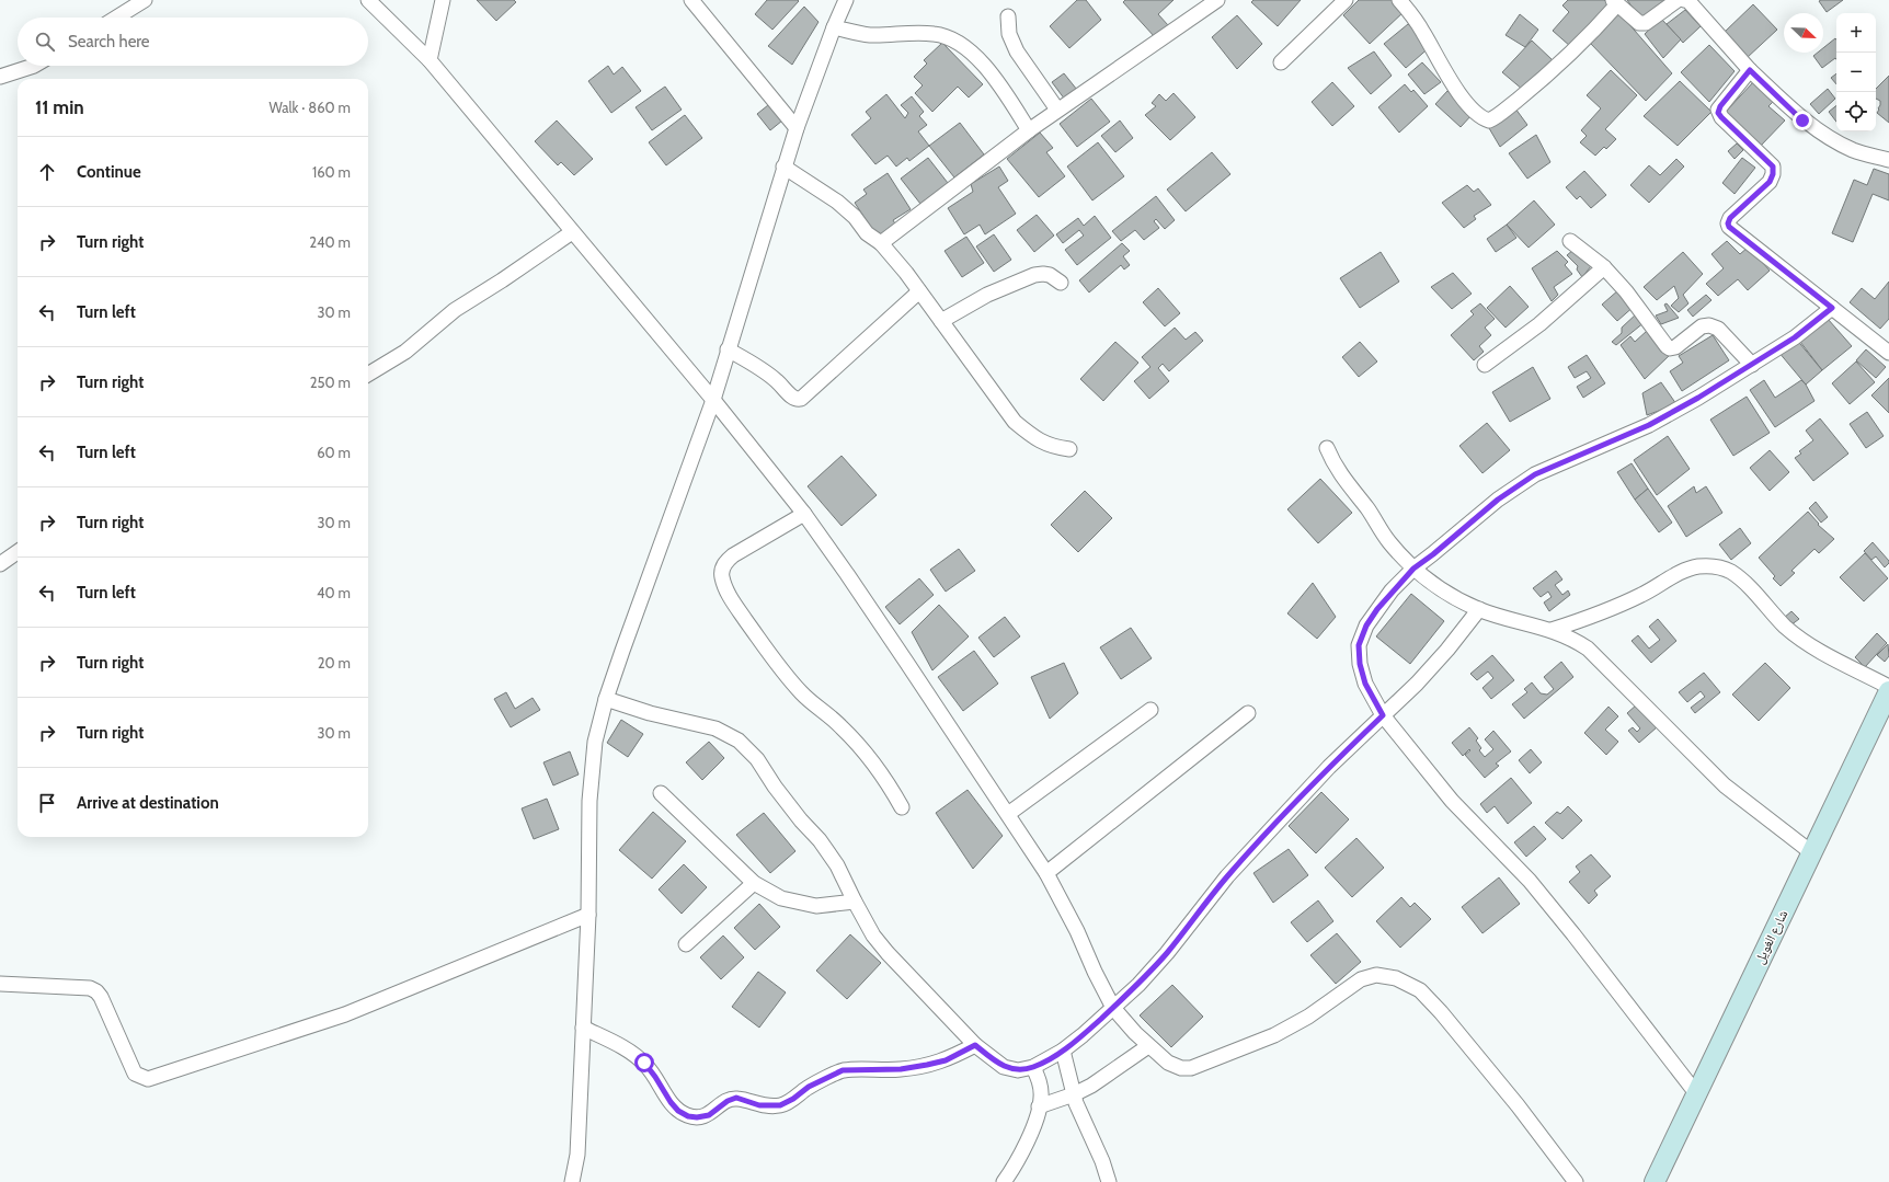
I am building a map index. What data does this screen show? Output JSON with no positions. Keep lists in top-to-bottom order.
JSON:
{
  "streets": {
    "street": ["شارع الغويل"]
  },
  "north": "bottom right",
  "page": {
    "map_buttons": ["+", "−"],
    "search": "Search here",
    "heading": ["11 min", "Walk · 860 m"],
    "list": [
      ["Continue", "160 m"],
      ["Turn right", "240 m"],
      ["Turn left", "30 m"],
      ["Turn right", "250 m"],
      ["Turn left", "60 m"],
      ["Turn right", "30 m"],
      ["Turn left", "40 m"],
      ["Turn right", "20 m"],
      ["Turn right", "30 m"],
      "Arrive at destination"
    ]
  }
}
